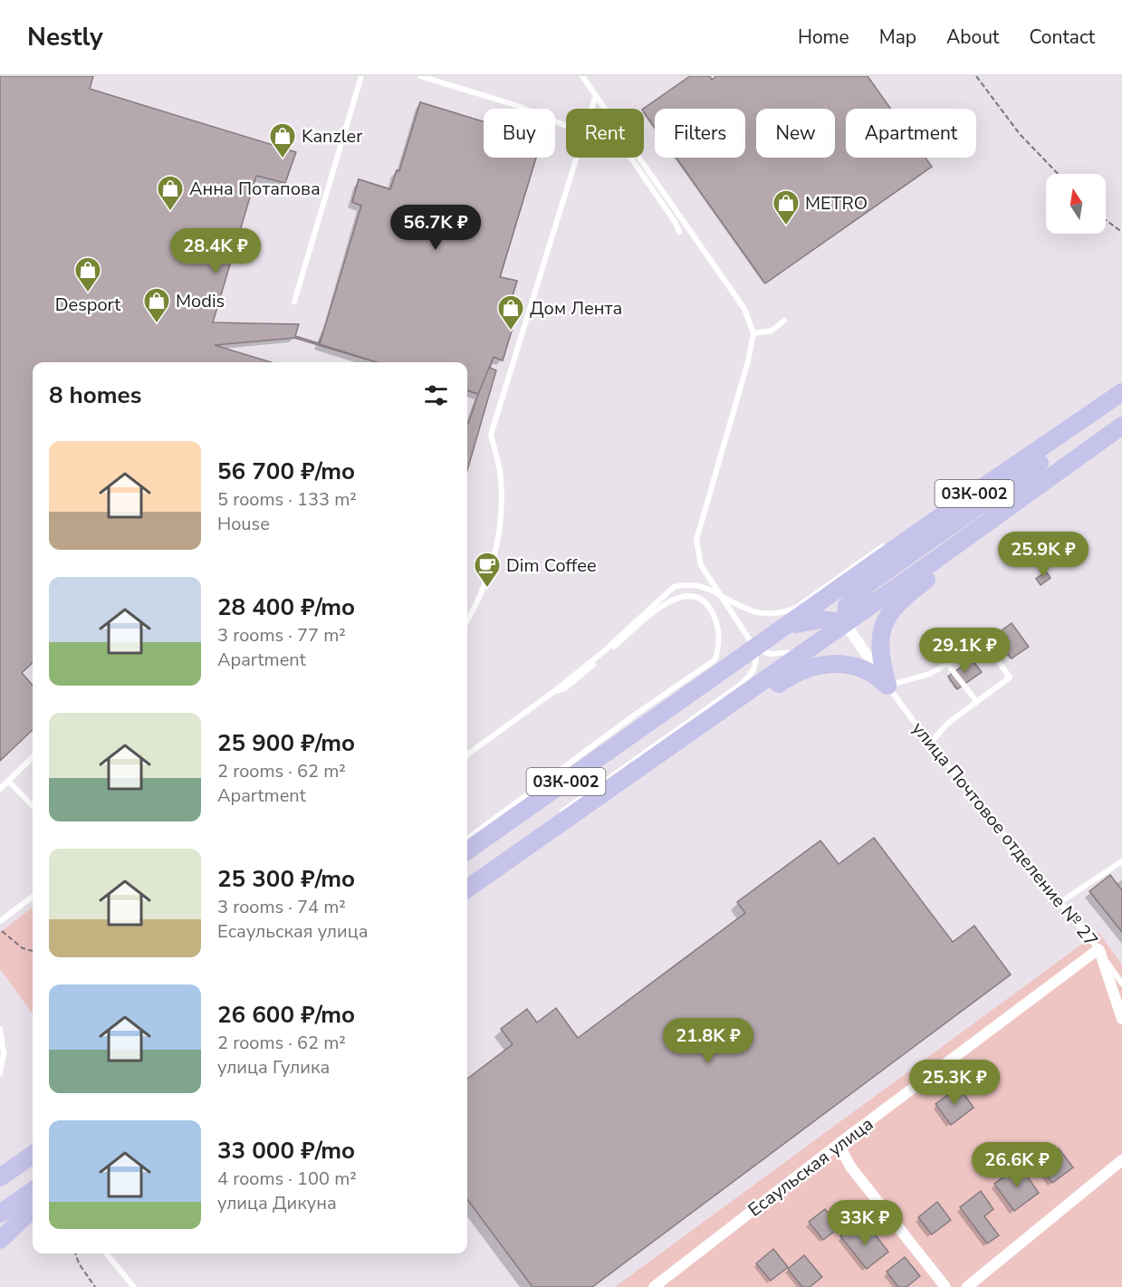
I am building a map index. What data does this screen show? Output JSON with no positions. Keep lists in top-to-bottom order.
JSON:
{
  "streets": {
    "main road": ["03К-002"],
    "street": ["Есаульская улица"],
    "lane": ["улица Почтовое отделение № 27"]
  },
  "crossings": [
    ["улица Почтовое отделение № 27", "Есаульская улица"]
  ],
  "places": {
    "shop": [
      "Kanzler",
      "Анна Потапова",
      "METRO",
      "Desport",
      "Modis",
      "Дом Лента"
    ],
    "cafe": ["Dim Coffee"]
  },
  "north": "top",
  "page": {
    "header": "Nestly",
    "nav": [
      "Home",
      "Map",
      "About",
      "Contact"
    ],
    "chip": [
      "Buy",
      "Rent",
      "Filters",
      "New",
      "Apartment"
    ],
    "price": [
      "56.7K ₽",
      "28.4K ₽",
      "25.9K ₽",
      "29.1K ₽",
      "21.8K ₽",
      "25.3K ₽",
      "26.6K ₽",
      "33K ₽"
    ],
    "heading": "8 homes",
    "list": [
      {
        "name": "56 700 ₽/mo",
        "note": "5 rooms · 133 m² · House"
      },
      {
        "name": "28 400 ₽/mo",
        "note": "3 rooms · 77 m² · Apartment"
      },
      {
        "name": "25 900 ₽/mo",
        "note": "2 rooms · 62 m² · Apartment"
      },
      {
        "name": "25 300 ₽/mo",
        "note": "3 rooms · 74 m² · Есаульская улица"
      },
      {
        "name": "26 600 ₽/mo",
        "note": "2 rooms · 62 m² · улица Гулика"
      },
      {
        "name": "33 000 ₽/mo",
        "note": "4 rooms · 100 m² · улица Дикуна"
      }
    ]
  }
}
